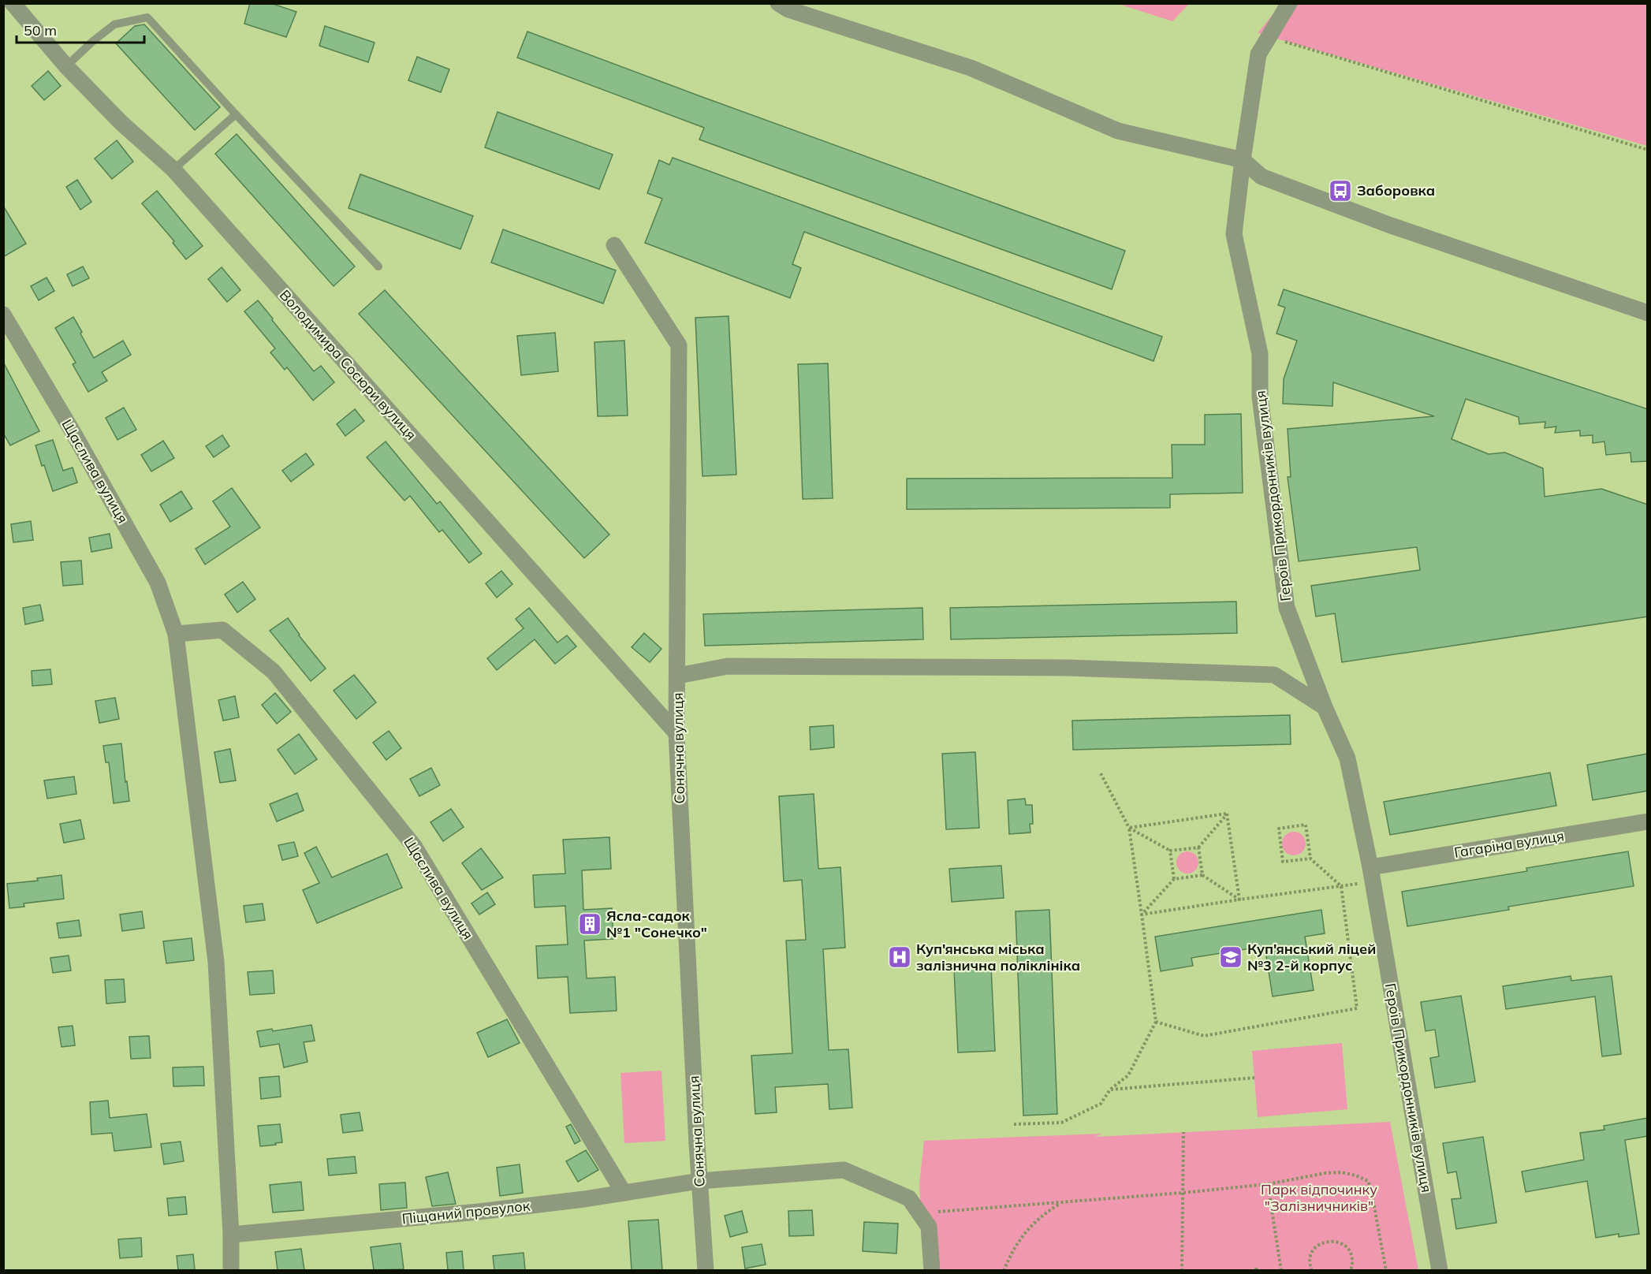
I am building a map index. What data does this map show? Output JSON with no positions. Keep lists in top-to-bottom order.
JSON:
{
  "streets": {
    "street": [
      "Володимира Сосюри вулиця",
      "Щаслива вулиця",
      "Героїв Прикордонників вулиця",
      "Сонячна вулиця",
      "Гагаріна вулиця",
      "Піщаний провулок"
    ]
  },
  "crossings": [
    ["Володимира Сосюри вулиця", "Сонячна вулиця"],
    ["Щаслива вулиця", "Піщаний провулок"],
    ["Героїв Прикордонників вулиця", "Гагаріна вулиця"],
    ["Сонячна вулиця", "Піщаний провулок"]
  ],
  "parks": ["Парк відпочинку \"Залізничників\""],
  "places": {
    "bus stop": ["Заборовка"],
    "building": ["Ясла-садок №1 \"Сонечко\""],
    "hospital": ["Куп'янська міська залізнична поліклініка"],
    "school or university": ["Куп'янський ліцей №3 2-й корпус"]
  },
  "scale_bar": "50 m"
}
